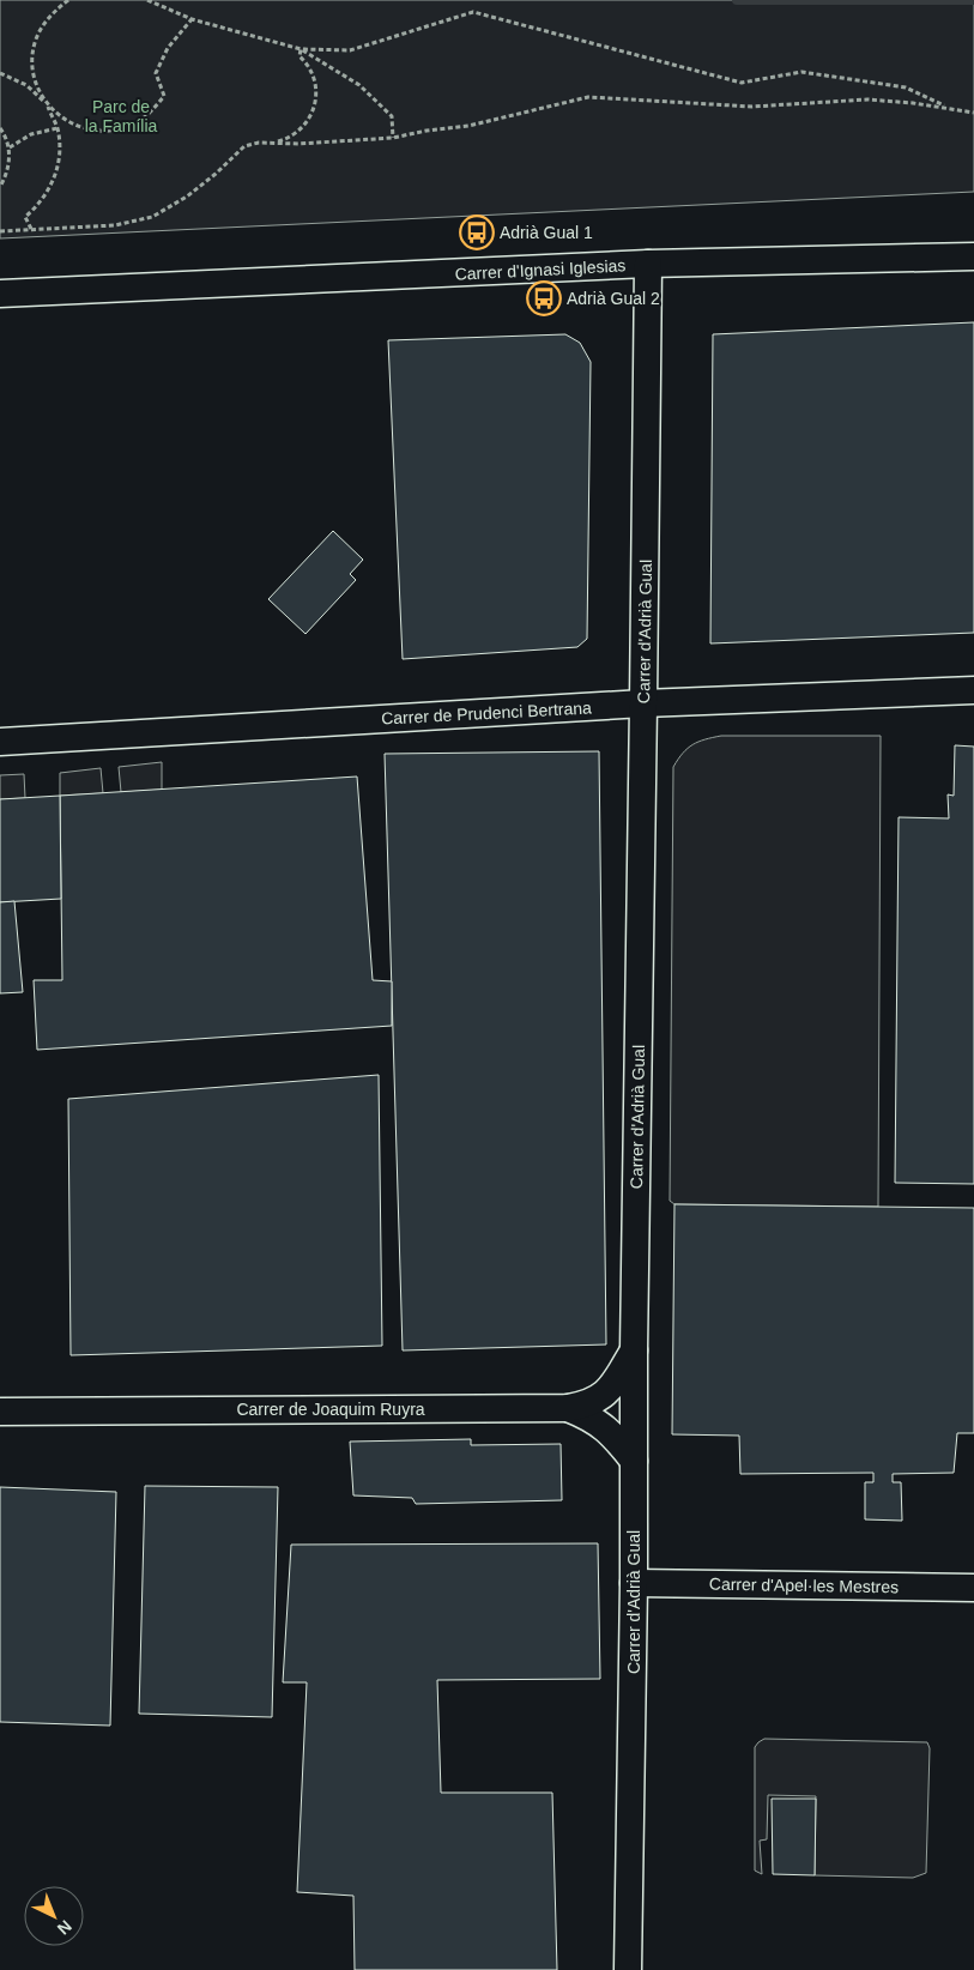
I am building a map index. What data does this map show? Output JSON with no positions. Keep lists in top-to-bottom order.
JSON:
{
  "streets": {
    "street": [
      "Carrer d'Ignasi Iglesias",
      "Carrer d'Adrià Gual",
      "Carrer de Prudenci Bertrana",
      "Carrer de Joaquim Ruyra",
      "Carrer d'Apel·les Mestres"
    ]
  },
  "crossings": [
    ["Carrer d'Ignasi Iglesias", "Carrer d'Adrià Gual"],
    ["Carrer d'Adrià Gual", "Carrer de Prudenci Bertrana"],
    ["Carrer d'Adrià Gual", "Carrer de Joaquim Ruyra"],
    ["Carrer d'Adrià Gual", "Carrer d'Apel·les Mestres"]
  ],
  "parks": ["Parc de la Família"],
  "places": {
    "bus stop": ["Adrià Gual 1", "Adrià Gual 2"]
  },
  "north": "bottom right"
}
